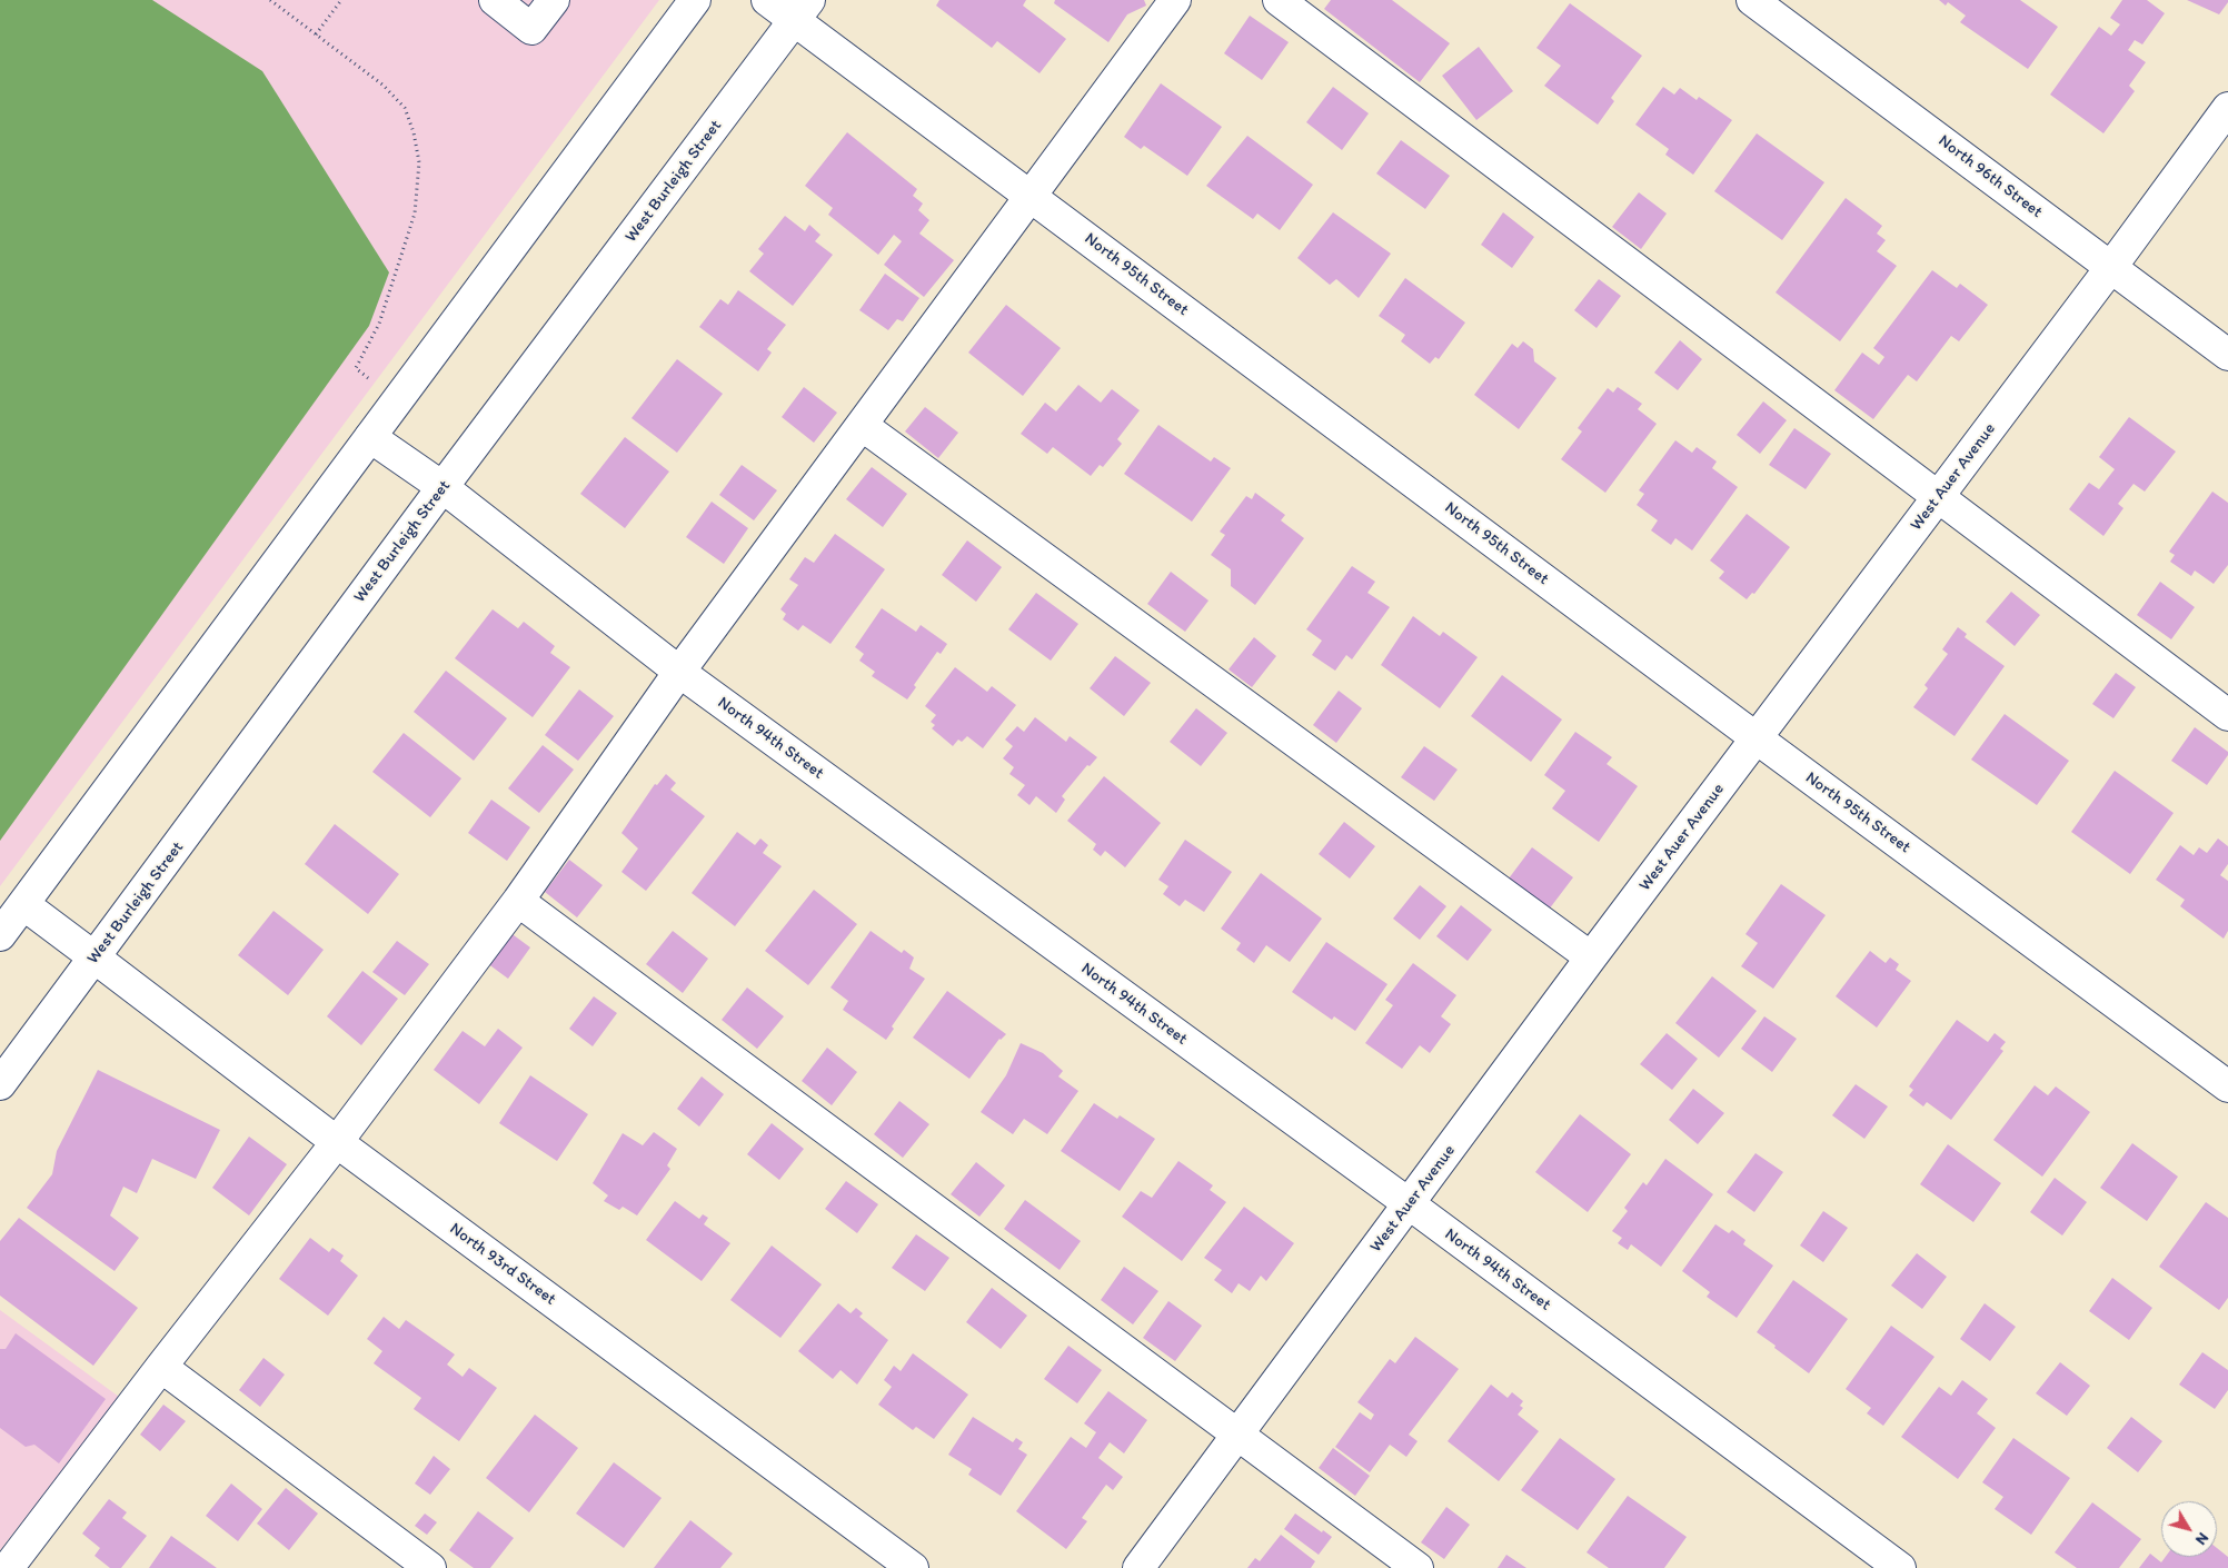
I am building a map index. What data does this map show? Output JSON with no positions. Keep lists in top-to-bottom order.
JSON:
{
  "streets": {
    "street": [
      "North 96th Street",
      "West Burleigh Street",
      "North 95th Street",
      "West Auer Avenue",
      "North 94th Street",
      "North 93rd Street"
    ]
  },
  "crossings": [
    ["North 96th Street", "West Auer Avenue"],
    ["West Burleigh Street", "North 95th Street"],
    ["West Burleigh Street", "North 94th Street"],
    ["West Burleigh Street", "North 93rd Street"],
    ["North 95th Street", "West Auer Avenue"],
    ["West Auer Avenue", "North 94th Street"]
  ],
  "north": "bottom right"
}
